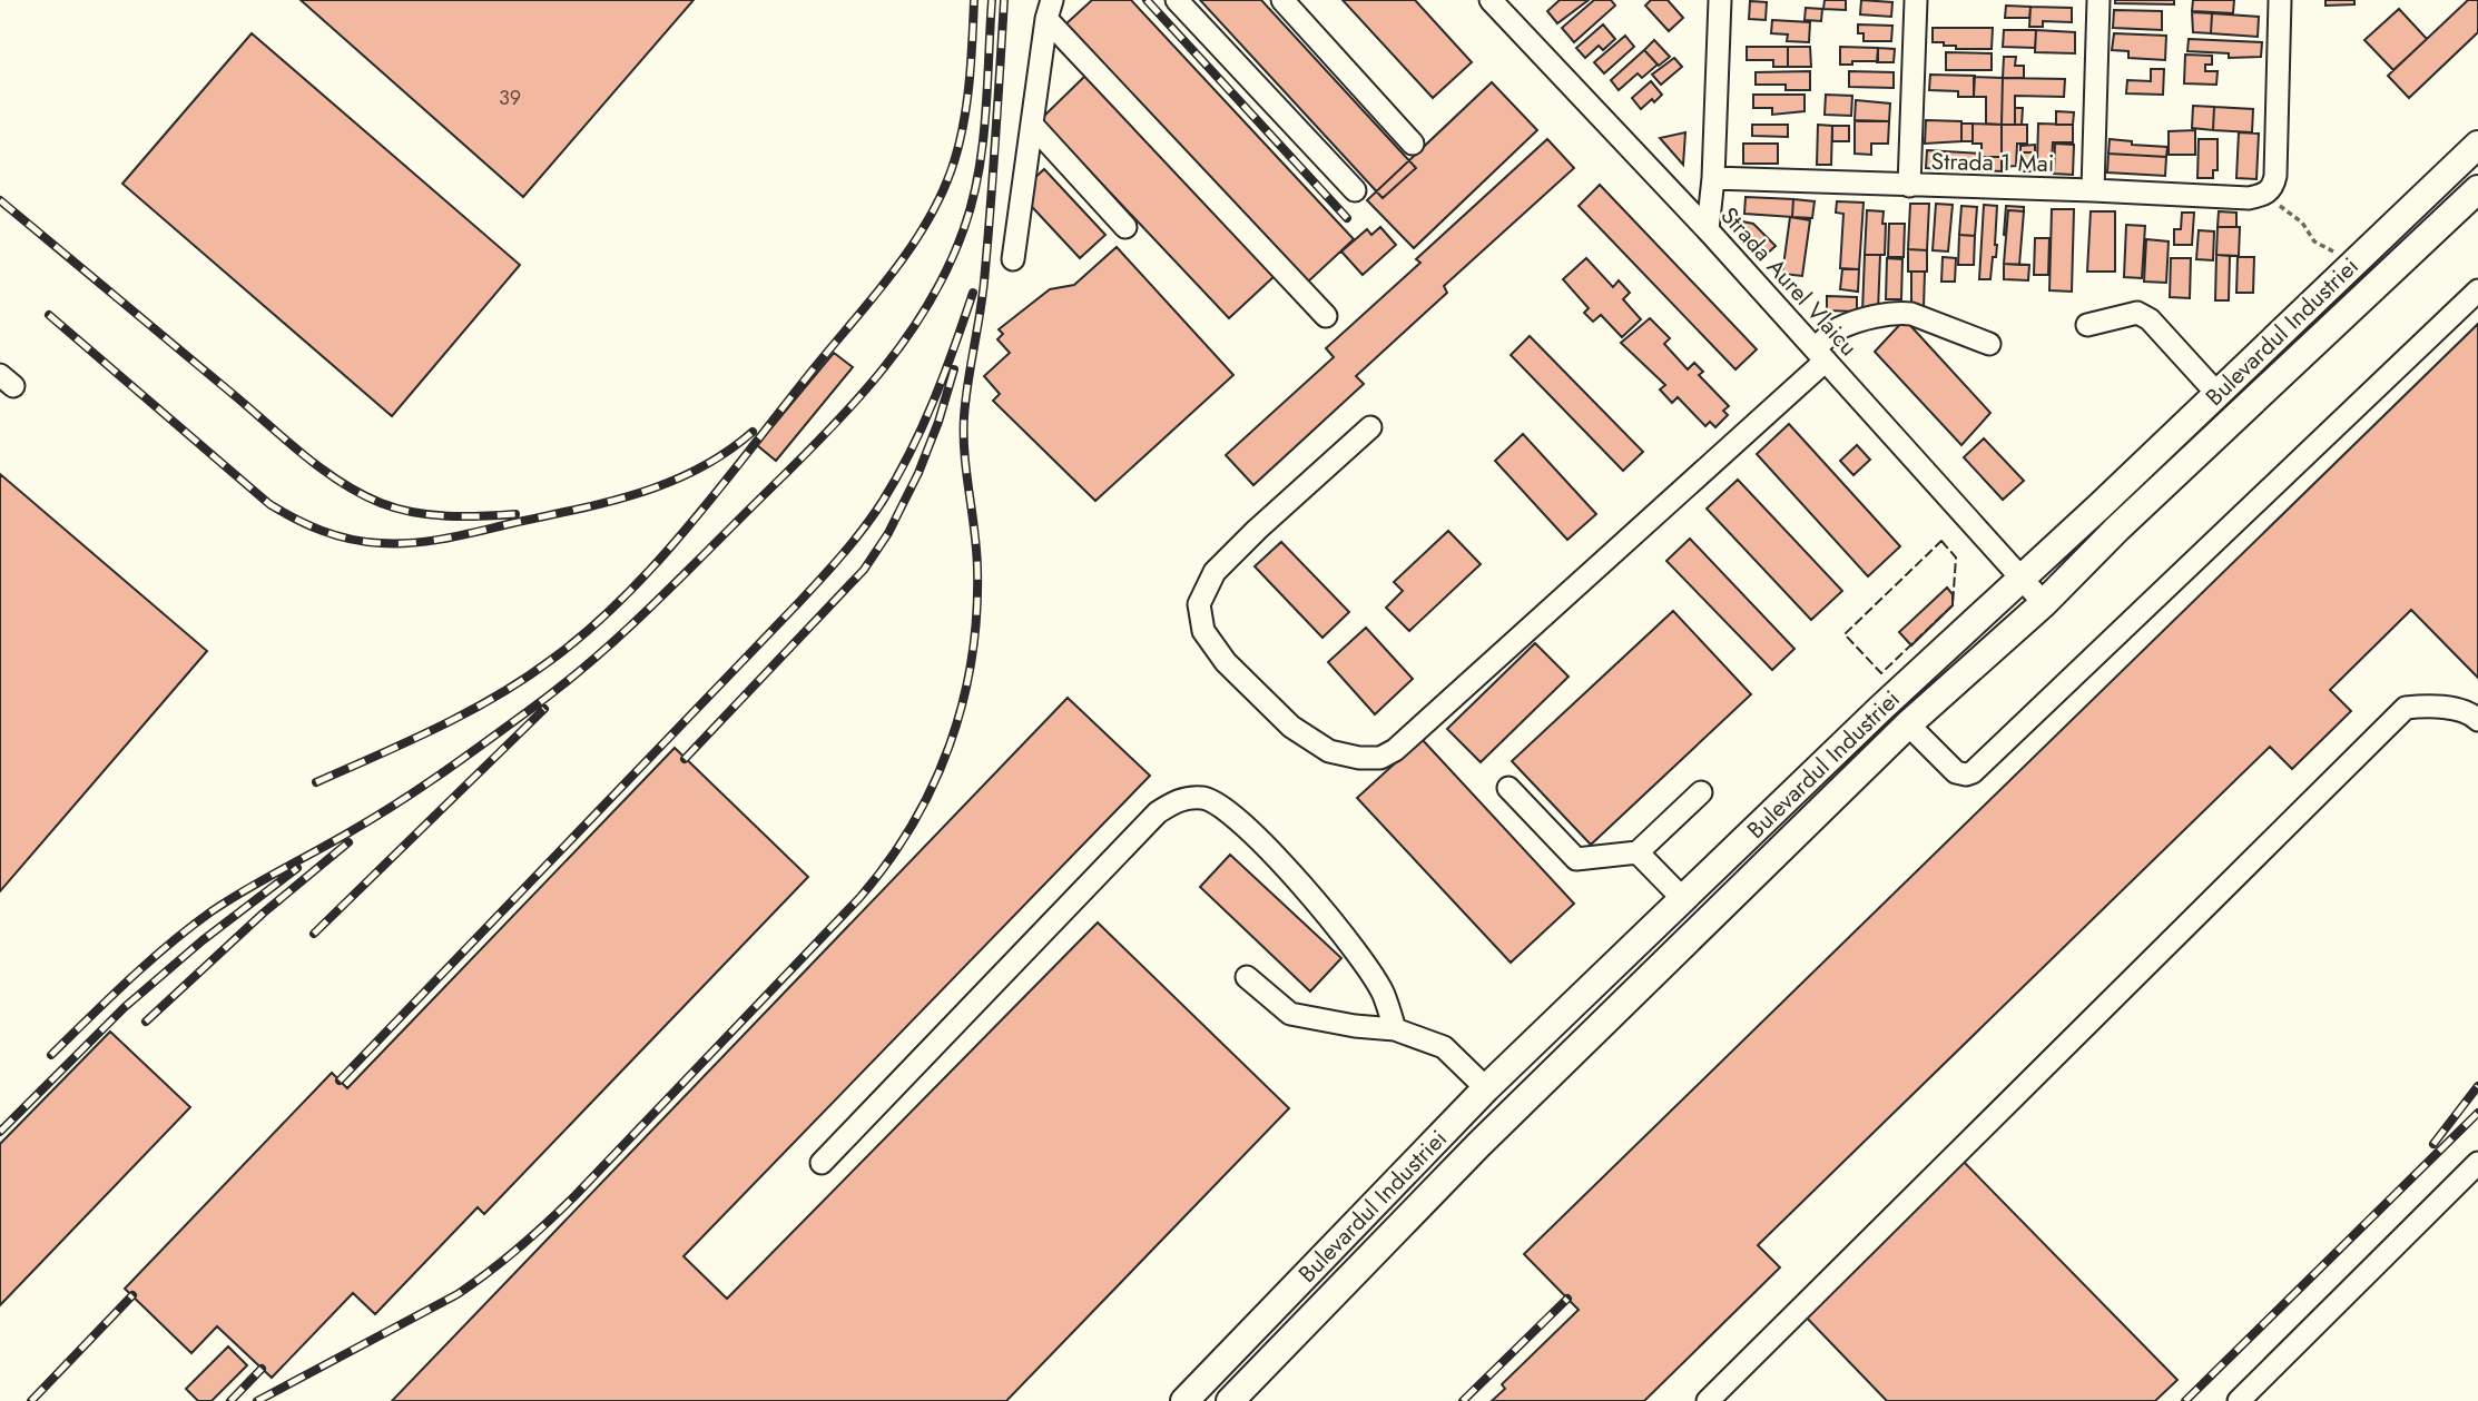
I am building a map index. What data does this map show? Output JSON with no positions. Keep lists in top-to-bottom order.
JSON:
{
  "streets": {
    "main road": ["Bulevardul Industriei"],
    "street": ["Strada 1 Mai", "Strada Aurel Vlaicu"]
  },
  "crossings": [
    ["Strada Aurel Vlaicu", "Bulevardul Industriei"]
  ],
  "house_numbers": ["39"]
}
